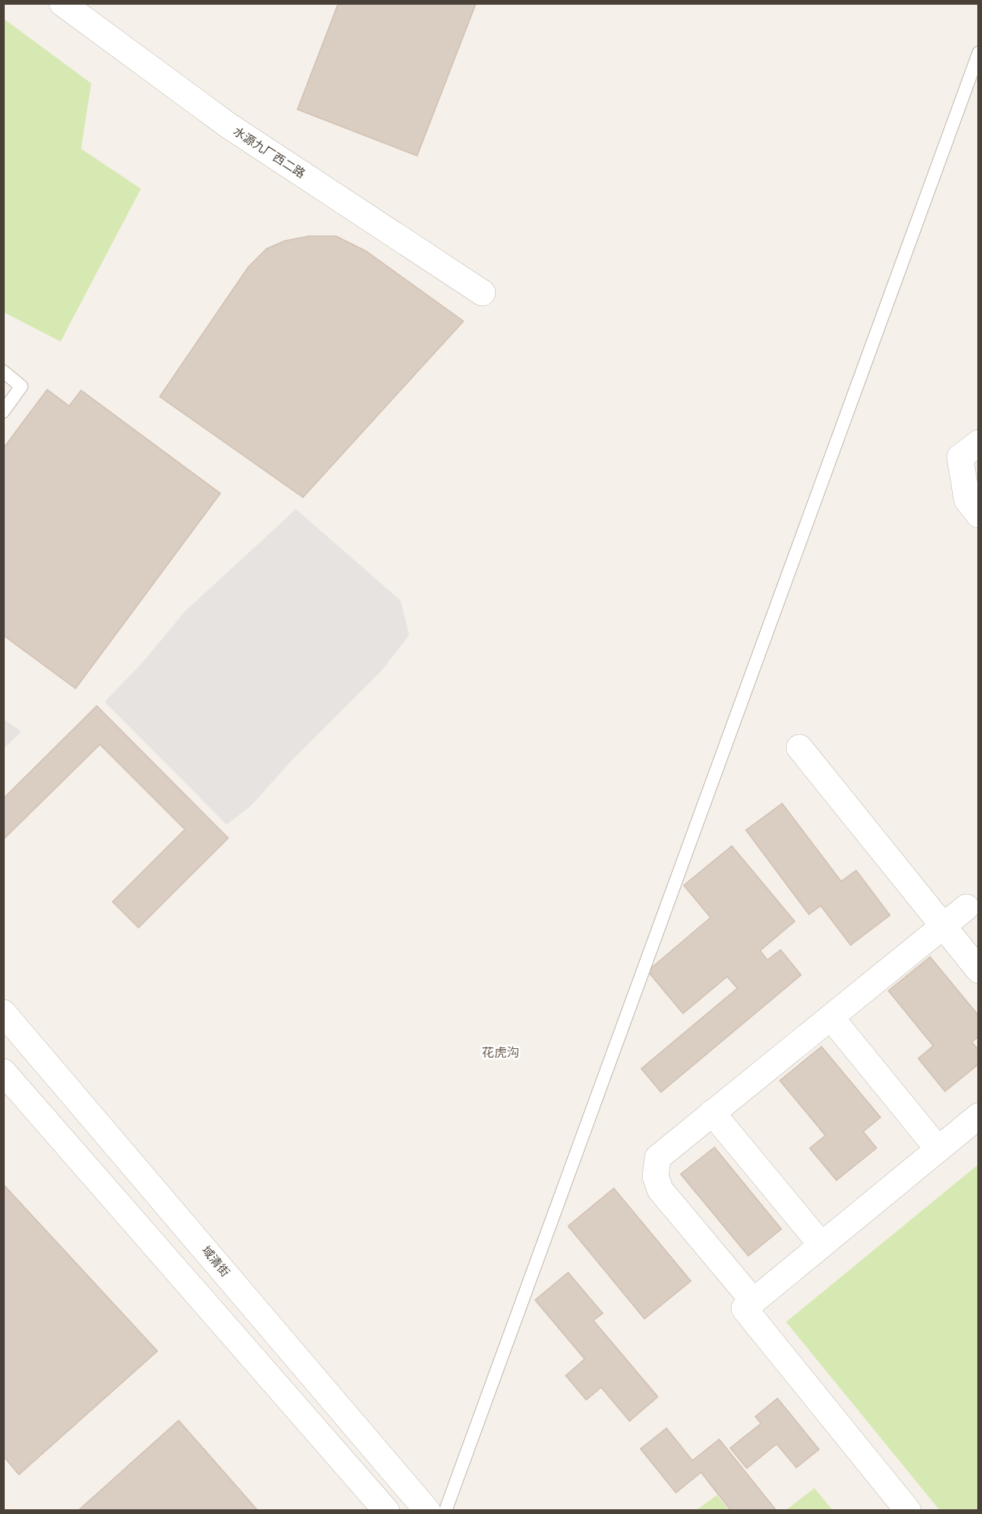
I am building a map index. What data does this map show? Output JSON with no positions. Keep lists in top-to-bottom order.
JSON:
{
  "streets": {
    "street": ["水源九厂西二路", "域清街"]
  },
  "districts": ["花虎沟"]
}
